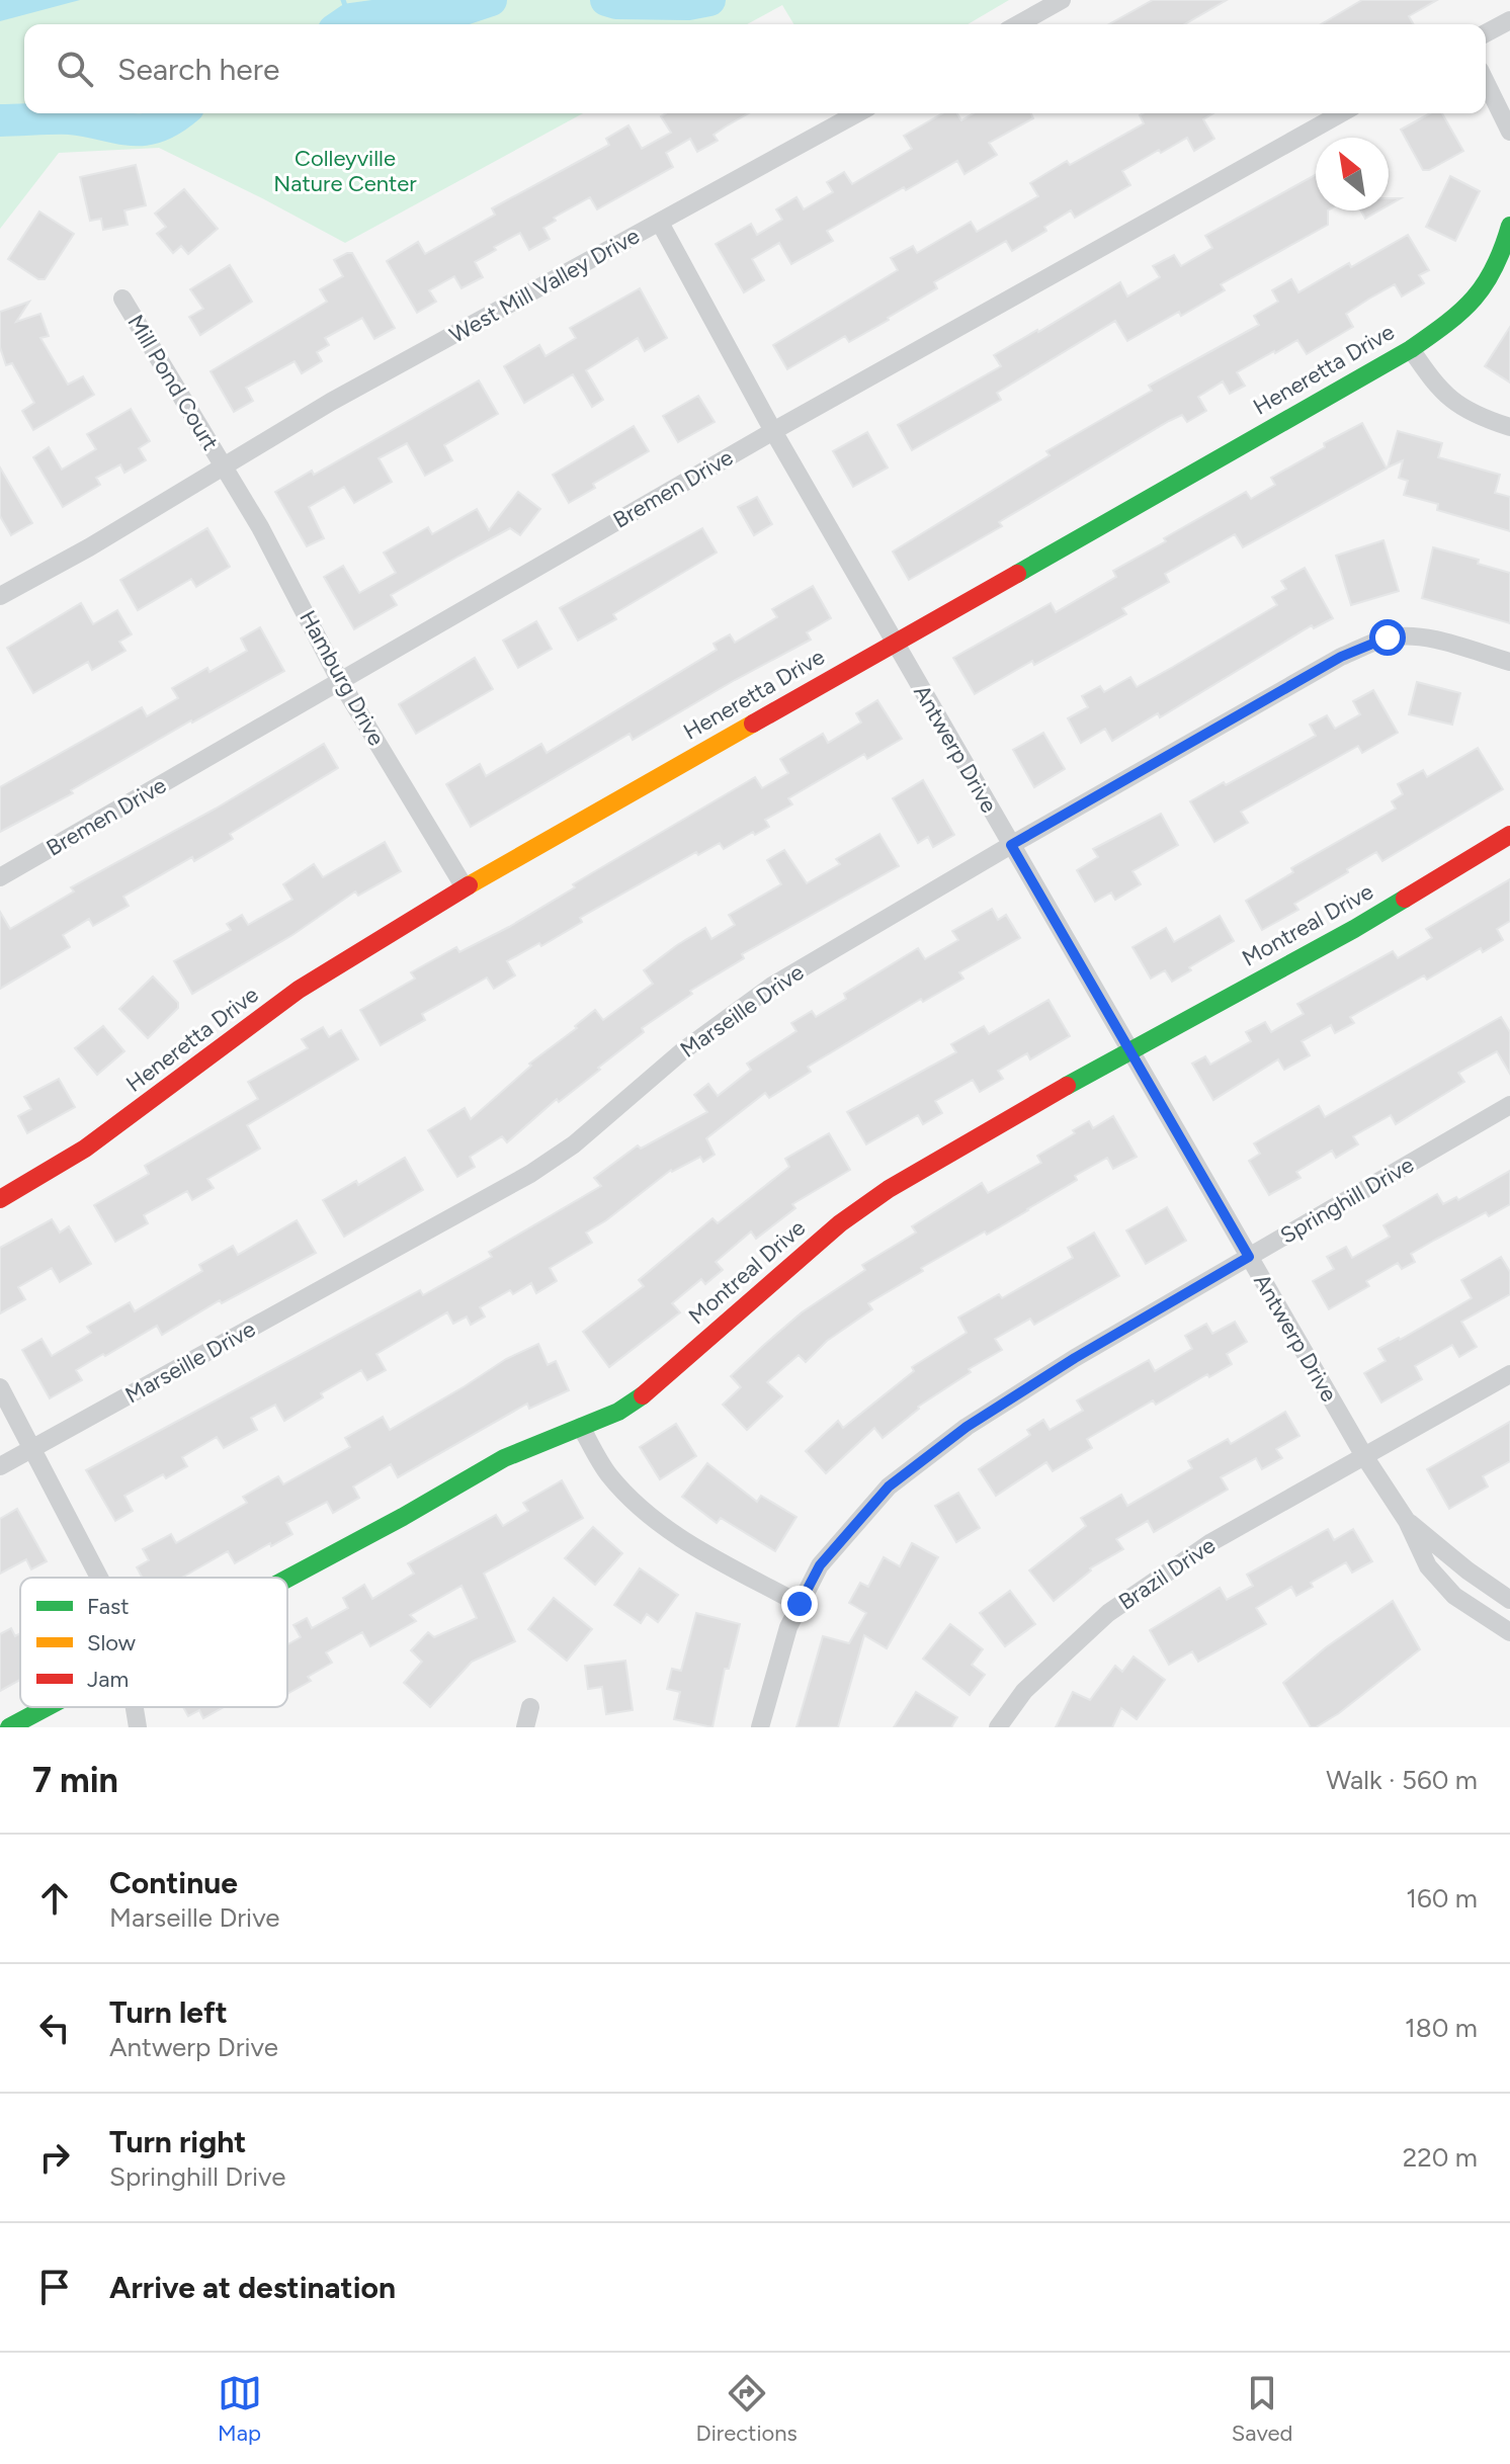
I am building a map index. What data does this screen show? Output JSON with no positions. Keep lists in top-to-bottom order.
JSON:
{
  "streets": {
    "street": [
      "West Mill Valley Drive",
      "Heneretta Drive",
      "Mill Pond Court",
      "Bremen Drive",
      "Hamburg Drive",
      "Antwerp Drive",
      "Montreal Drive",
      "Marseille Drive",
      "Springhill Drive",
      "Brazil Drive"
    ]
  },
  "crossings": [
    ["West Mill Valley Drive", "Mill Pond Court"],
    ["West Mill Valley Drive", "Hamburg Drive"],
    ["West Mill Valley Drive", "Antwerp Drive"],
    ["Heneretta Drive", "Hamburg Drive"],
    ["Heneretta Drive", "Antwerp Drive"],
    ["Mill Pond Court", "Hamburg Drive"],
    ["Bremen Drive", "Hamburg Drive"],
    ["Bremen Drive", "Antwerp Drive"],
    ["Antwerp Drive", "Montreal Drive"],
    ["Antwerp Drive", "Marseille Drive"],
    ["Antwerp Drive", "Springhill Drive"],
    ["Antwerp Drive", "Brazil Drive"]
  ],
  "parks": ["Colleyville Nature Center"],
  "legend": ["Fast", "Slow", "Jam"],
  "north": "top left",
  "page": {
    "search": "Search here",
    "heading": ["7 min", "Walk · 560 m"],
    "list": [
      ["Continue", "Marseille Drive", "160 m"],
      ["Turn left", "Antwerp Drive", "180 m"],
      ["Turn right", "Springhill Drive", "220 m"],
      "Arrive at destination"
    ],
    "nav": ["Map", "Directions", "Saved"]
  }
}
